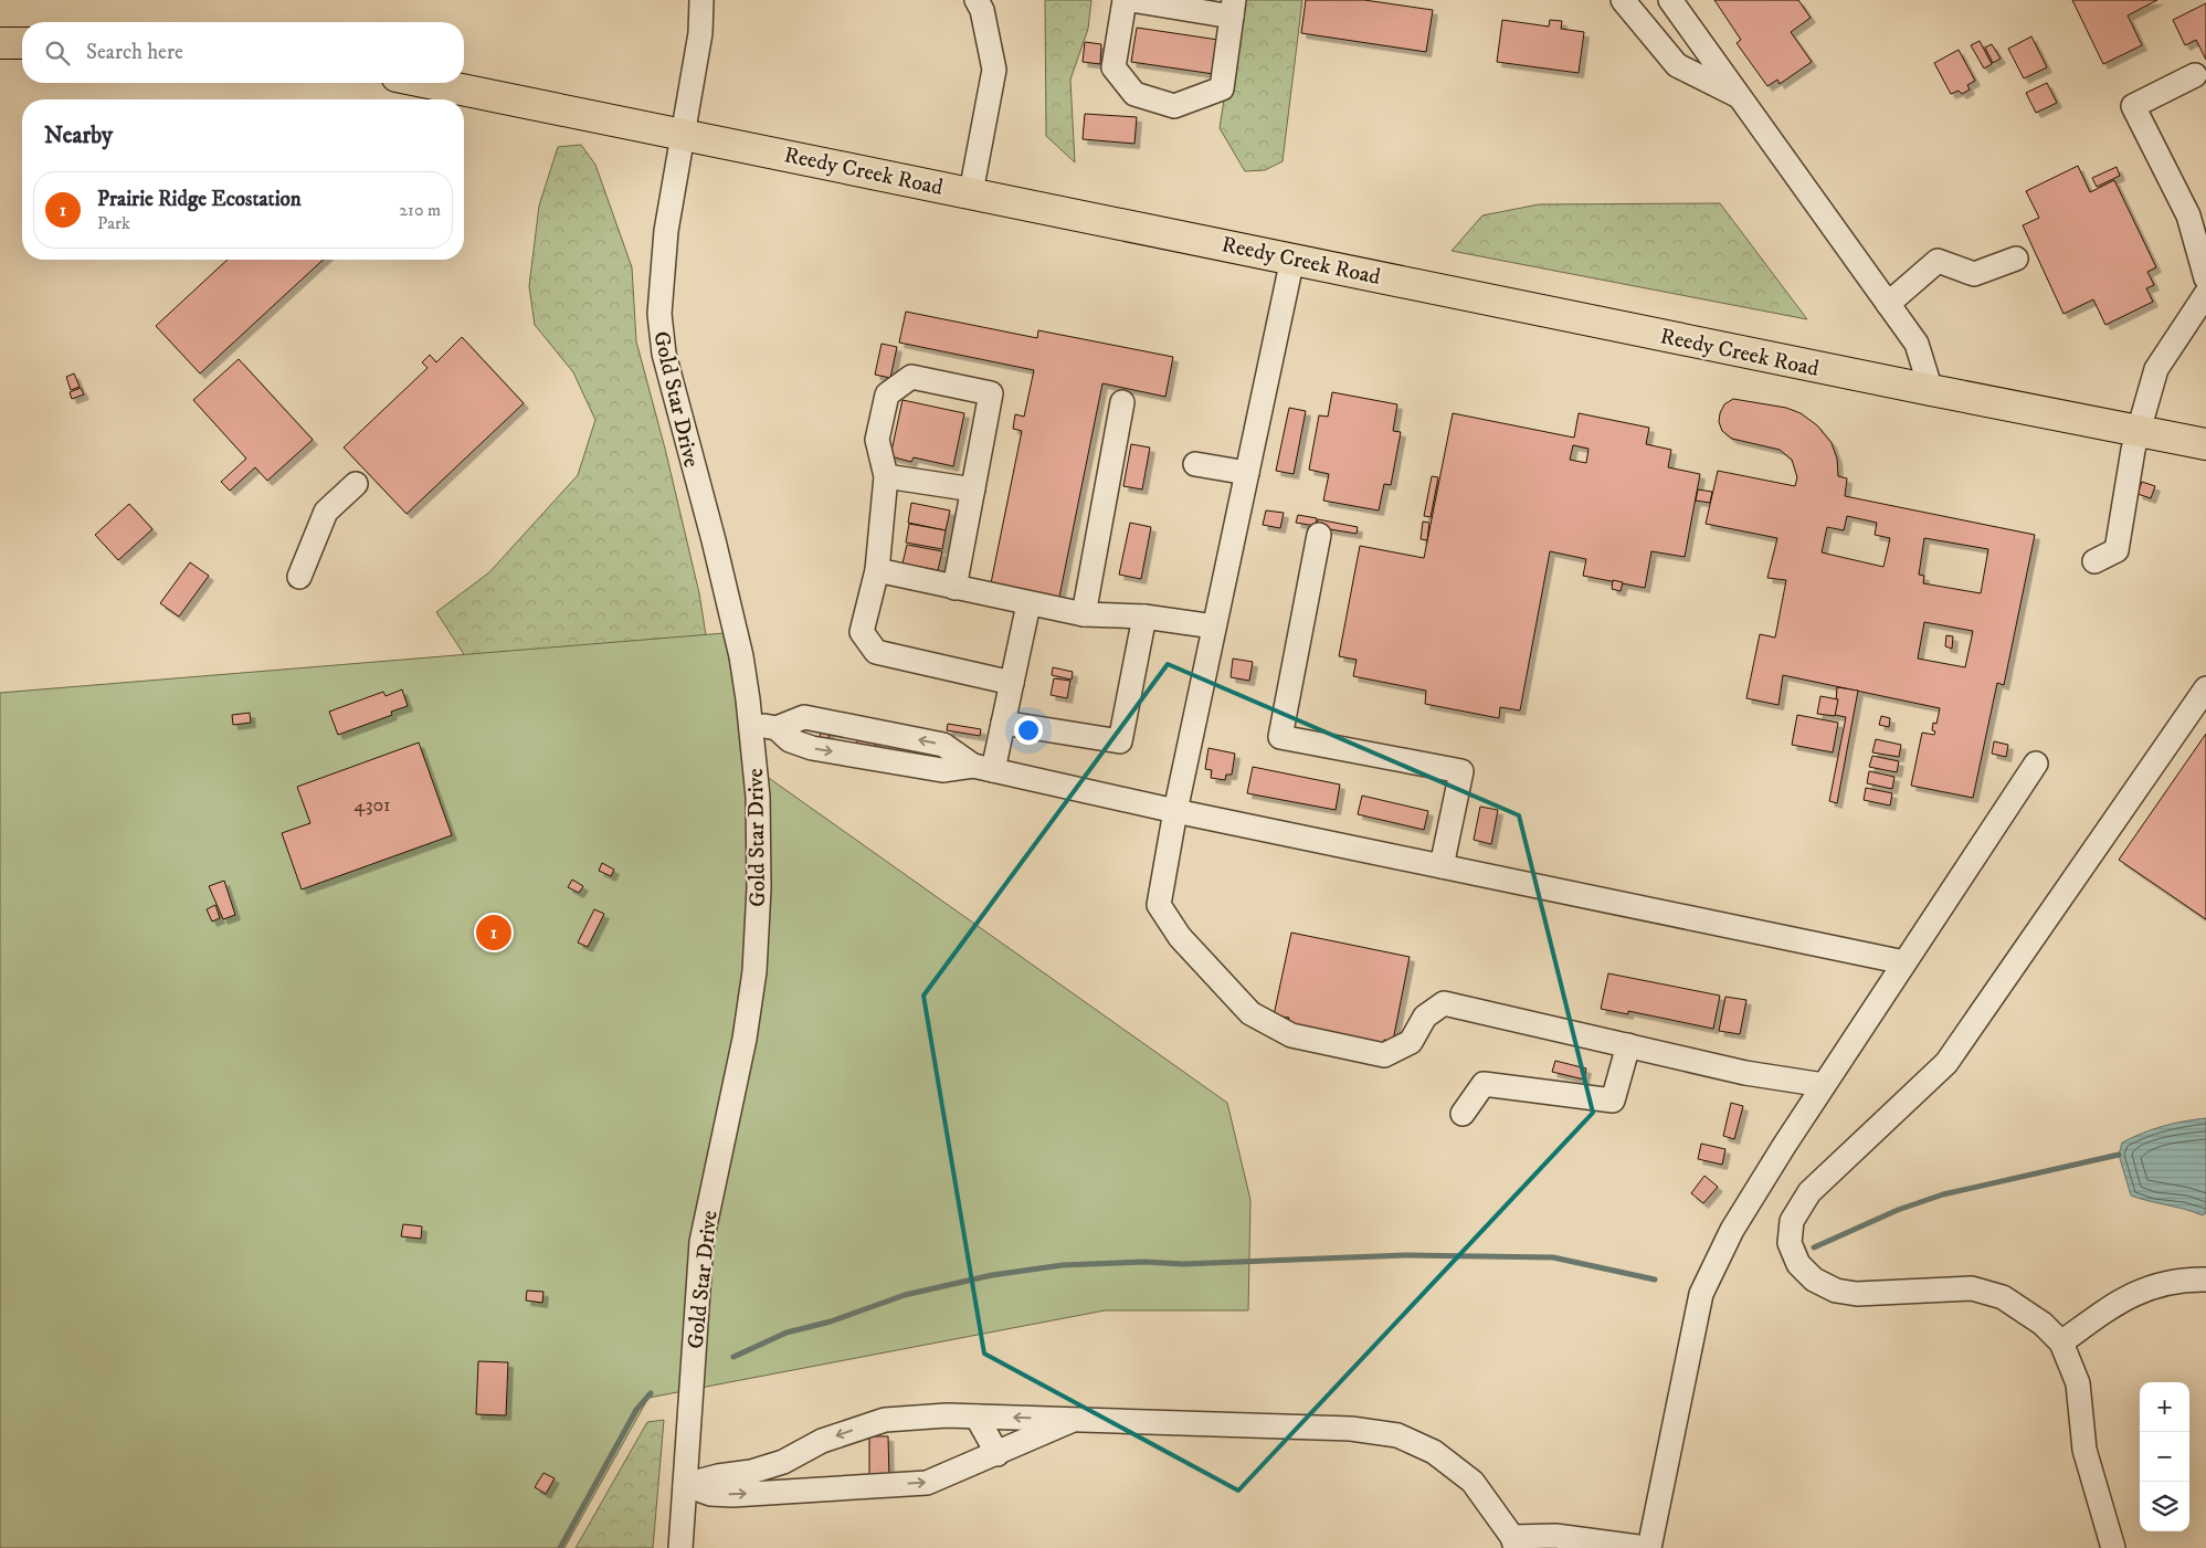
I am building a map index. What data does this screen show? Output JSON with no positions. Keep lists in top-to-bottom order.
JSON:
{
  "streets": {
    "main road": ["Reedy Creek Road"],
    "street": ["Gold Star Drive"]
  },
  "crossings": [
    ["Reedy Creek Road", "Gold Star Drive"]
  ],
  "house_numbers": ["4301"],
  "page": {
    "search": "Search here",
    "heading": "Nearby",
    "list": [
      {
        "mark": "1",
        "name": "Prairie Ridge Ecostation",
        "note": "Park",
        "value": "210 m"
      }
    ],
    "pins": "1",
    "map_buttons": ["+", "−"]
  }
}
